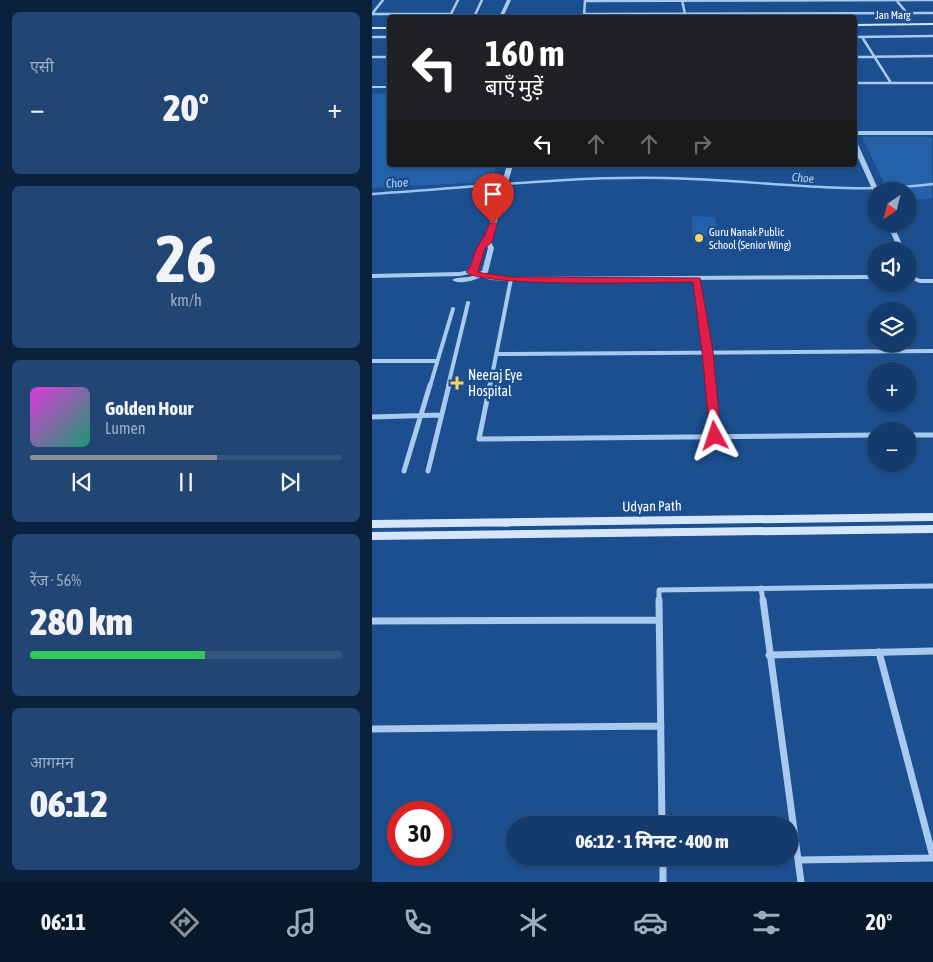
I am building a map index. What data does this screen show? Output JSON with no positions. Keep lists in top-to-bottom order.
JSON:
{
  "streets": {
    "main road": ["Jan Marg", "Udyan Path"]
  },
  "water": ["Choe"],
  "places": {
    "other": ["Guru Nanak Public School (Senior Wing)"],
    "health": ["Neeraj Eye Hospital"]
  },
  "north": "bottom left",
  "page": {
    "tile": [
      "एसी",
      ["26", "km/h"],
      ["रेंज · 56%", "280 km"],
      ["आगमन", "06:12"]
    ],
    "turn": ["160 m", "बाएँ मुड़ें"],
    "heat": ["−", "20°", "+"],
    "map_buttons": ["+", "−"],
    "song": ["Golden Hour", "Lumen"],
    "limit": "30",
    "trip": "06:12 · 1 मिनट · 400 m",
    "tabs": ["06:11", "20°"]
  }
}
